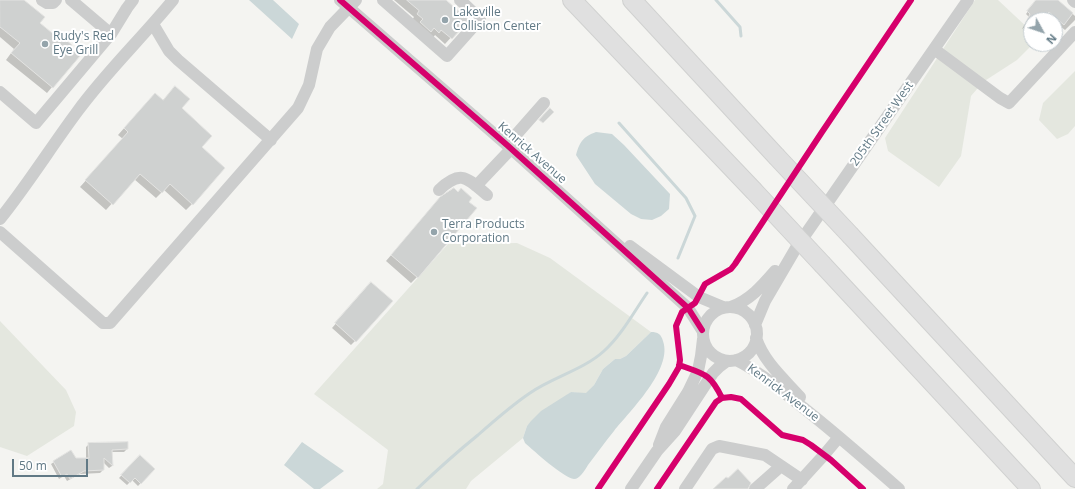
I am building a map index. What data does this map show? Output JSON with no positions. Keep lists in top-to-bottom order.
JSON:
{
  "streets": {
    "street": ["205th Street West", "Kenrick Avenue"]
  },
  "crossings": [
    ["205th Street West", "Kenrick Avenue"]
  ],
  "places": ["Lakeville Collision Center", "Rudy's Red Eye Grill", "Terra Products Corporation"],
  "scale_bar": "50 m",
  "north": "bottom right"
}
